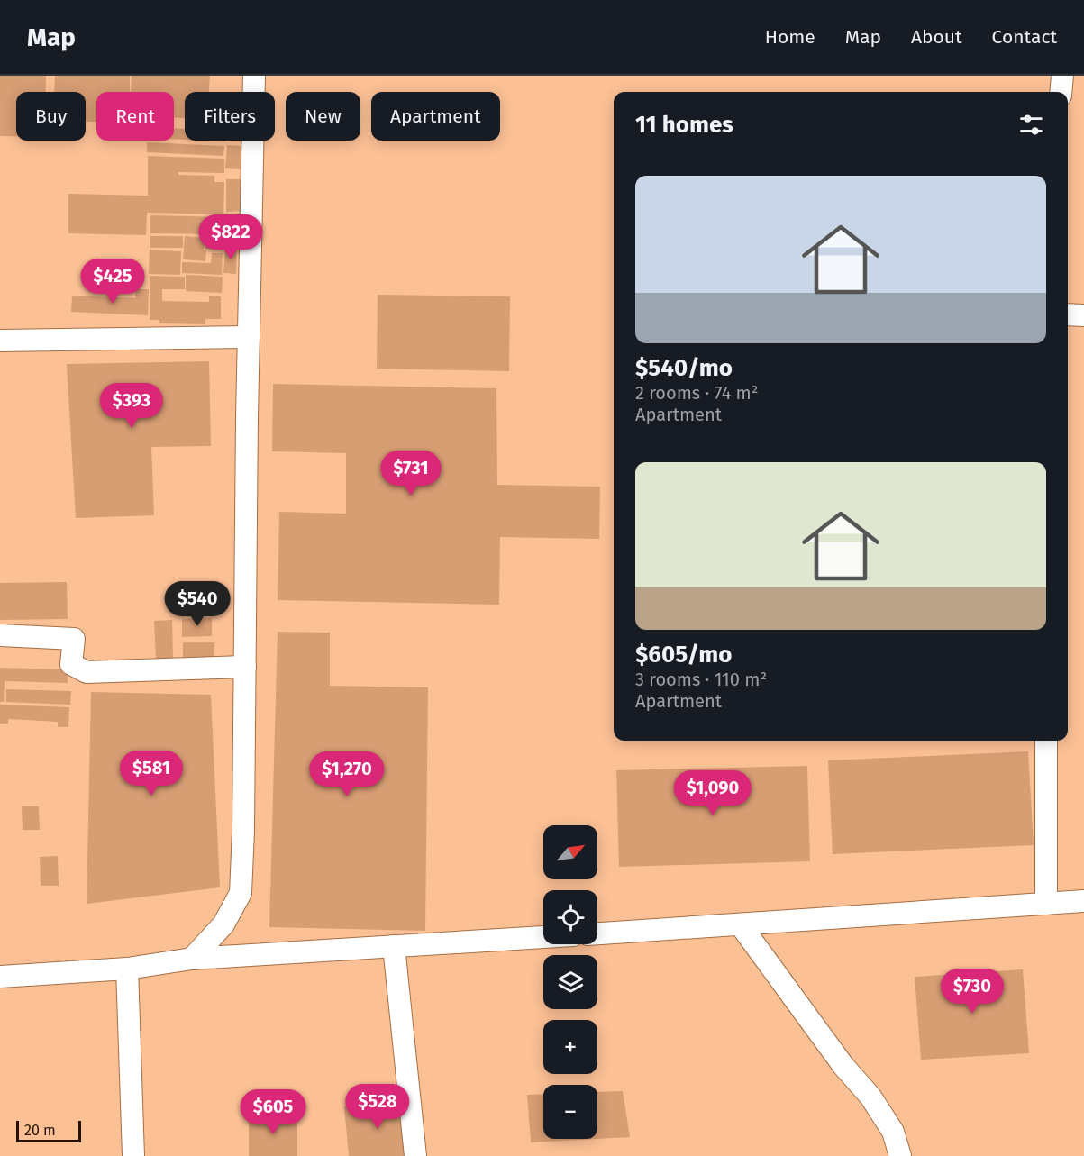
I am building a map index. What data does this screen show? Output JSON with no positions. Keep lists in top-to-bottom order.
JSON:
{
  "scale_bar": "20 m",
  "north": "top right",
  "page": {
    "header": "Map",
    "nav": [
      "Home",
      "Map",
      "About",
      "Contact"
    ],
    "chip": [
      "Buy",
      "Rent",
      "Filters",
      "New",
      "Apartment"
    ],
    "heading": "11 homes",
    "list": [
      {
        "name": "$540/mo",
        "note": "2 rooms · 74 m² · Apartment"
      },
      {
        "name": "$605/mo",
        "note": "3 rooms · 110 m² · Apartment"
      }
    ],
    "price": [
      "$822",
      "$425",
      "$393",
      "$731",
      "$540",
      "$581",
      "$1,270",
      "$1,090",
      "$730",
      "$528",
      "$605"
    ],
    "map_buttons": ["+", "−"],
    "scale": "20 m"
  }
}
